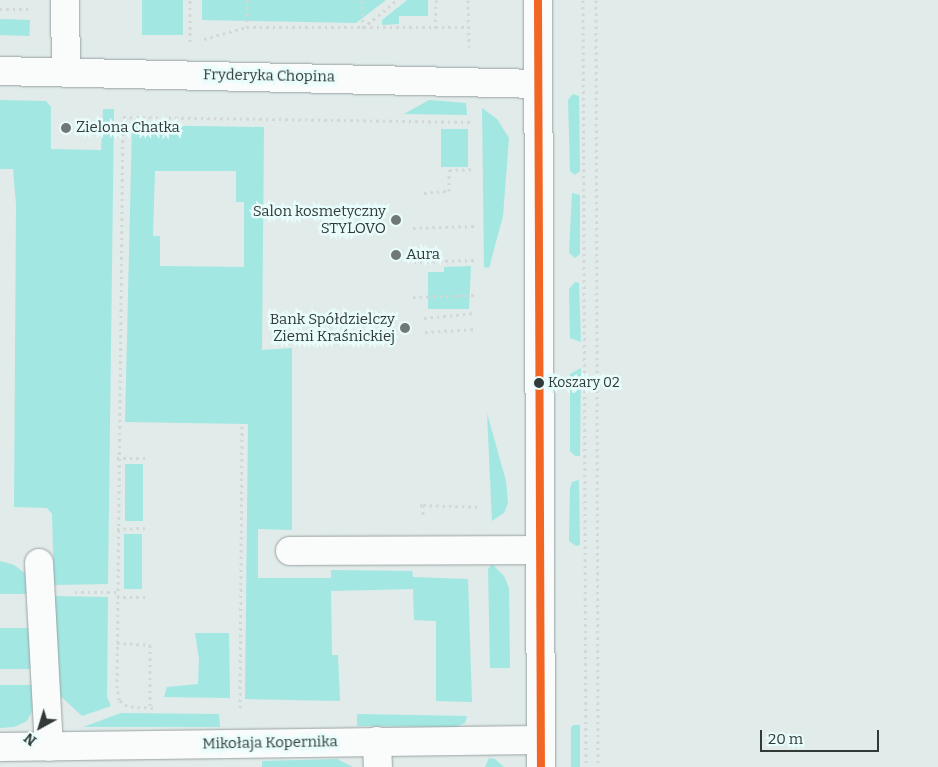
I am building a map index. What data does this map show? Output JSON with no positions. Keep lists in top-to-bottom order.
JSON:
{
  "streets": {
    "street": ["Fryderyka Chopina", "Mikołaja Kopernika"]
  },
  "places": [
    "Zielona Chatka",
    "Salon kosmetyczny STYLOVO",
    "Aura",
    "Bank Spółdzielczy Ziemi Kraśnickiej",
    "Koszary 02"
  ],
  "scale_bar": "20 m",
  "north": "bottom left"
}
